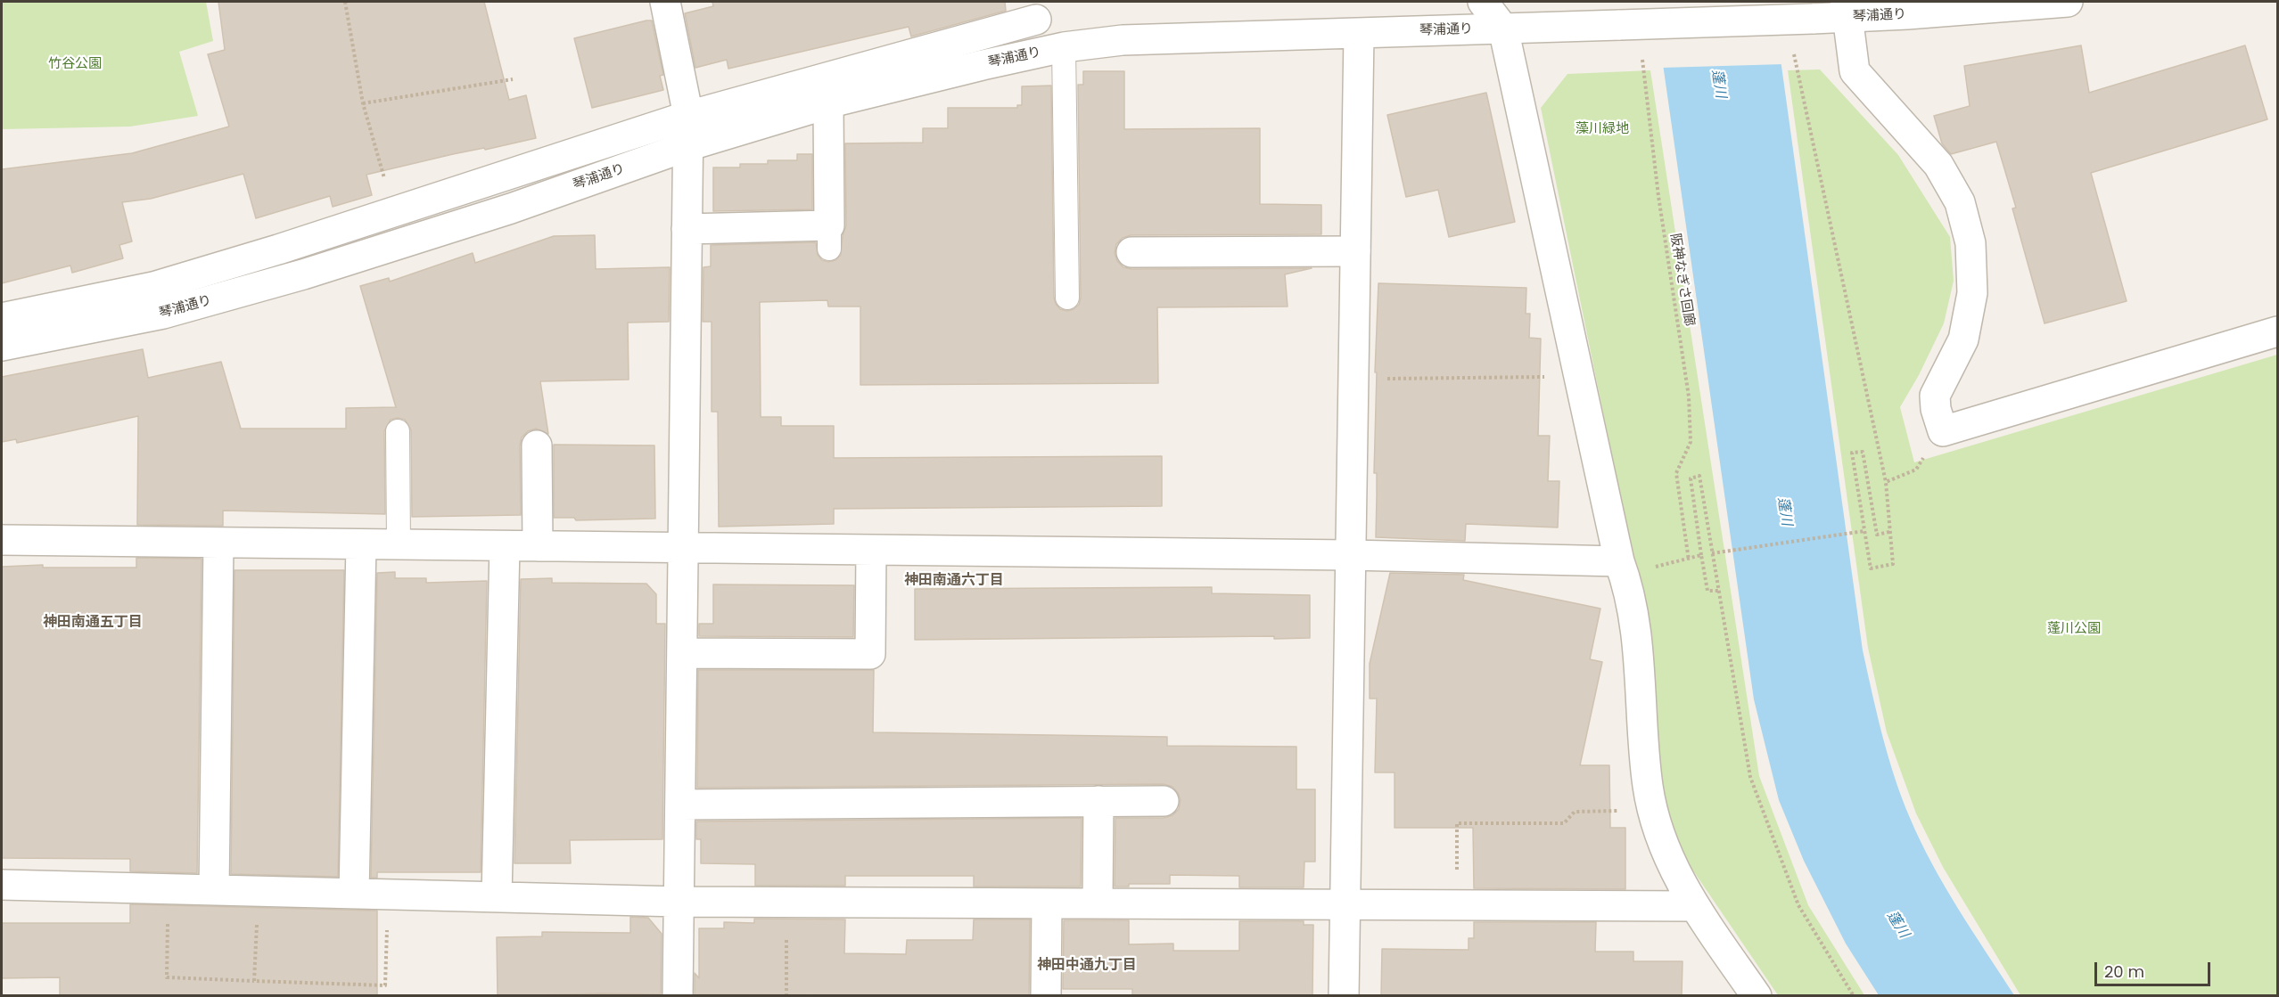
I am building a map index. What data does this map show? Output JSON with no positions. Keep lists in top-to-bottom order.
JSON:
{
  "streets": {
    "street": ["琴浦通り"],
    "path": ["阪神なぎさ回廊"]
  },
  "districts": ["神田南通六丁目", "神田南通五丁目", "神田中通九丁目"],
  "water": ["蓬川"],
  "parks": ["竹谷公園", "藻川緑地", "蓬川公園"],
  "scale_bar": "20 m"
}
